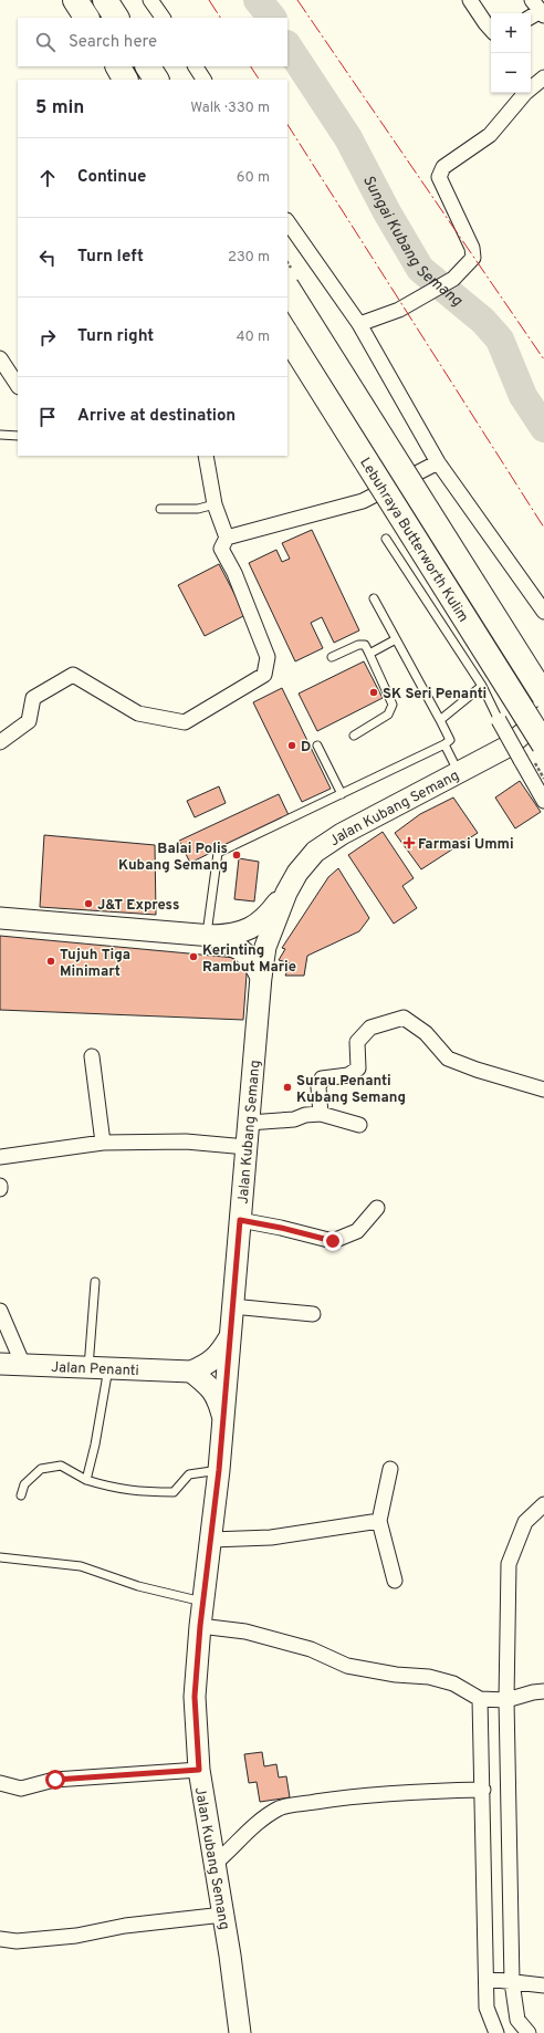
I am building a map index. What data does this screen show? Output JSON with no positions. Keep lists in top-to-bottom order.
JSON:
{
  "streets": {
    "highway": ["Lebuhraya Butterworth Kulim"],
    "main road": ["Jalan Kubang Semang", "Jalan Penanti"]
  },
  "water": ["Sungai Kubang Semang"],
  "places": {
    "other": [
      "SK Seri Penanti",
      "D",
      "Balai Polis Kubang Semang",
      "J&T Express",
      "Kerinting Rambut Marie",
      "Tujuh Tiga Minimart",
      "Surau Penanti Kubang Semang"
    ],
    "health": ["Farmasi Ummi"]
  },
  "page": {
    "map_buttons": ["+", "−"],
    "search": "Search here",
    "heading": ["5 min", "Walk · 330 m"],
    "list": [
      ["Continue", "60 m"],
      ["Turn left", "230 m"],
      ["Turn right", "40 m"],
      "Arrive at destination"
    ]
  }
}
